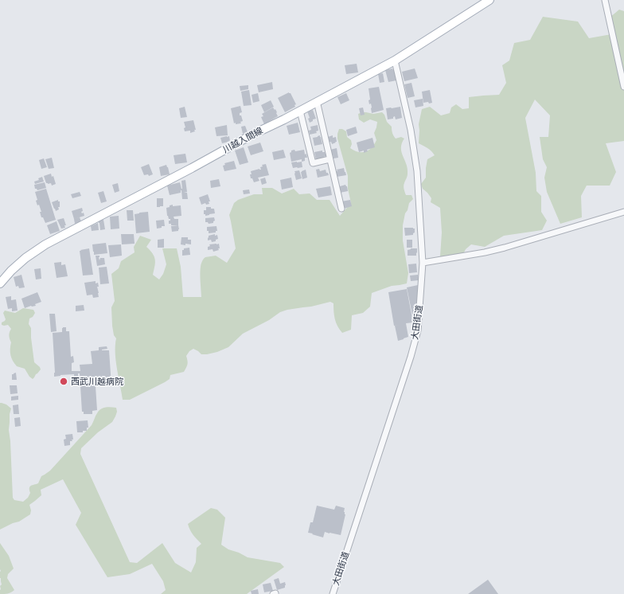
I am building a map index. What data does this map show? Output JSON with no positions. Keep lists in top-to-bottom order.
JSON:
{
  "streets": {
    "main road": ["川越入間線"],
    "street": ["大田街道"]
  },
  "crossings": [
    ["川越入間線", "大田街道"]
  ],
  "places": ["西武川越病院"]
}
